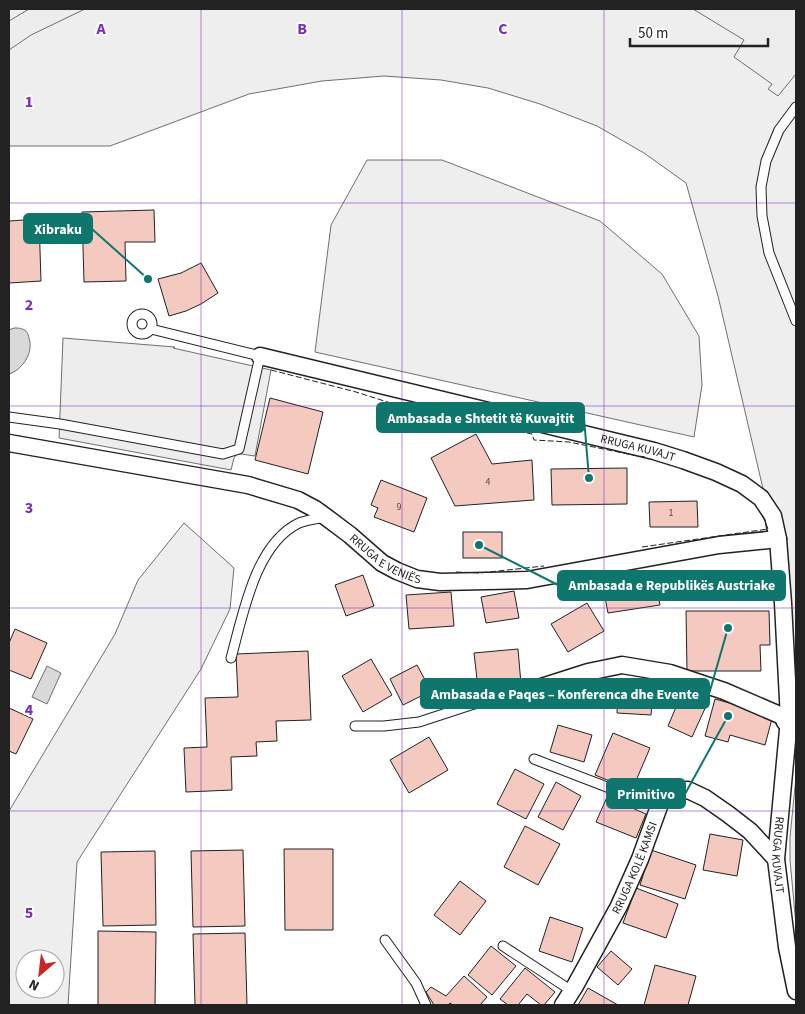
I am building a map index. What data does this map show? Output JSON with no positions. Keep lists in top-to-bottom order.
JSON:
{
  "streets": {
    "street": ["RRUGA KUVAJT", "RRUGA E VENIËS", "RRUGA KOLË KAMSI"]
  },
  "crossings": [
    ["RRUGA KUVAJT", "RRUGA E VENIËS"],
    ["RRUGA KUVAJT", "RRUGA KOLË KAMSI"]
  ],
  "places": [
    "Xibraku",
    "Ambasada e Shtetit të Kuvajtit",
    "Ambasada e Republikës Austriake",
    "Ambasada e Paqes – Konferenca dhe Evente",
    "Primitivo"
  ],
  "house_numbers": ["4", "9", "1"],
  "scale_bar": "50 m",
  "north": "bottom left",
  "grid": {
    "columns": ["A", "B", "C"],
    "rows": [
      "1",
      "2",
      "3",
      "4",
      "5"
    ]
  }
}
